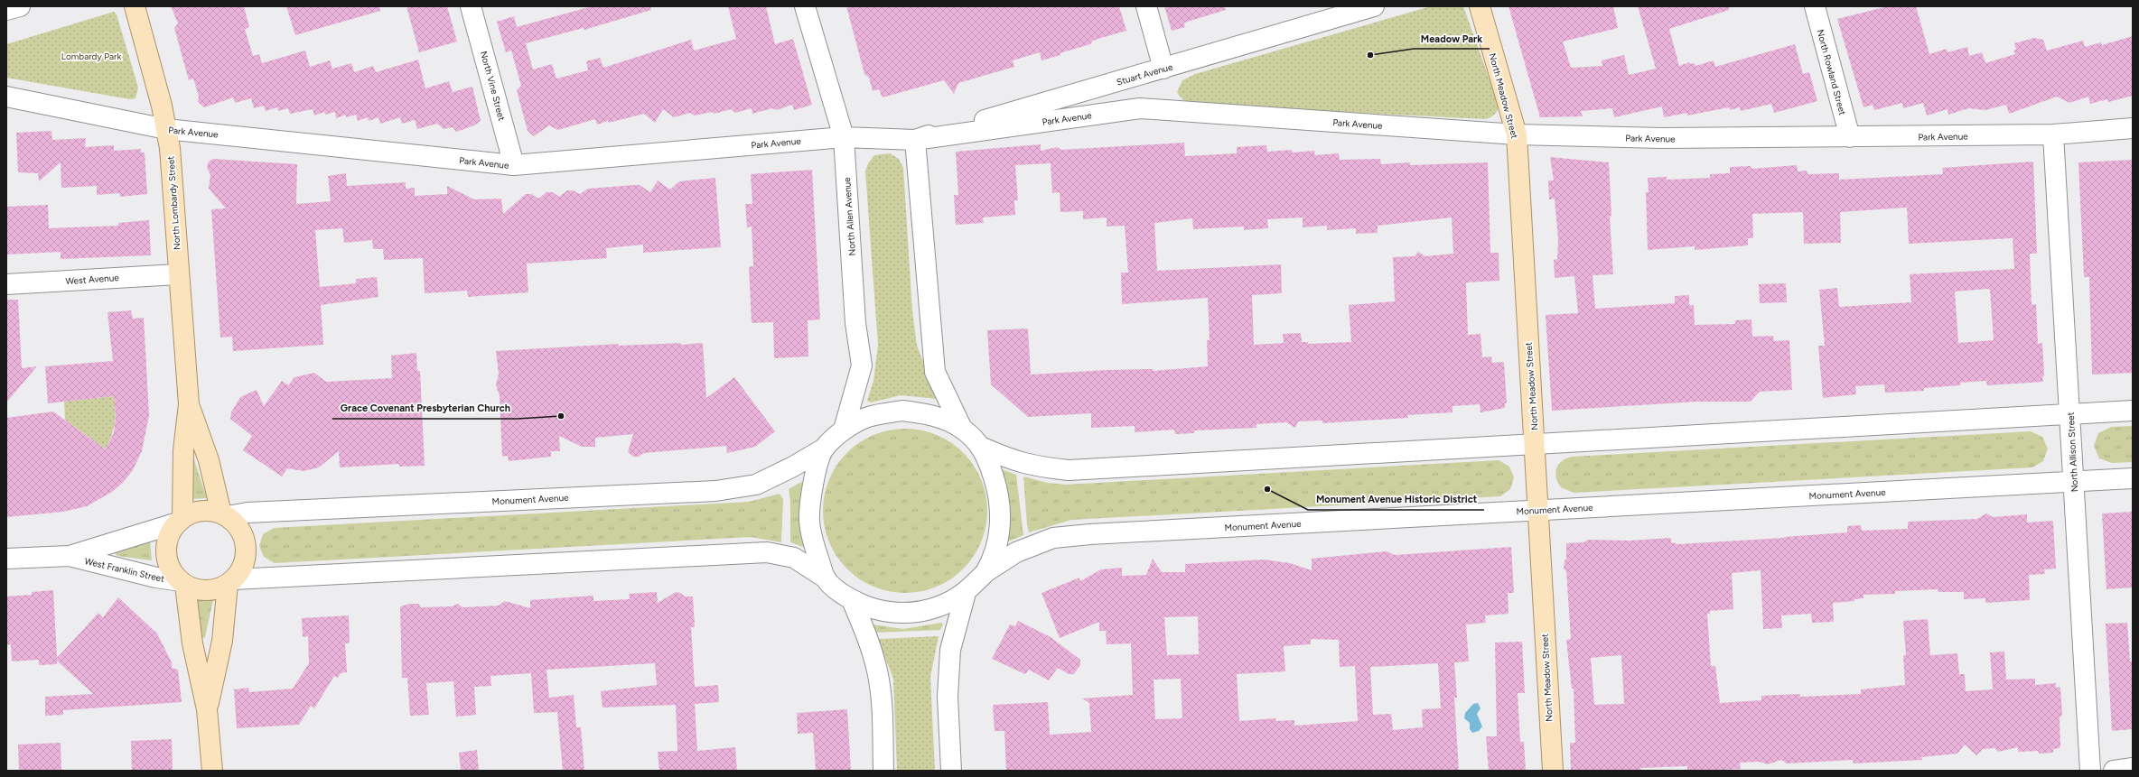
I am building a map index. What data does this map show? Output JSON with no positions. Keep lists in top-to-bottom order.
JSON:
{
  "streets": {
    "main road": ["North Meadow Street", "North Lombardy Street"],
    "street": [
      "North Rowland Street",
      "Stuart Avenue",
      "North Vine Street",
      "Park Avenue",
      "North Allen Avenue",
      "West Avenue",
      "North Allison Street",
      "Monument Avenue",
      "West Franklin Street"
    ]
  },
  "crossings": [
    ["North Rowland Street", "Park Avenue"],
    ["Stuart Avenue", "Park Avenue"],
    ["North Vine Street", "Park Avenue"],
    ["North Meadow Street", "Park Avenue"],
    ["North Meadow Street", "Monument Avenue"],
    ["Park Avenue", "North Lombardy Street"],
    ["Park Avenue", "North Allen Avenue"],
    ["Park Avenue", "North Allison Street"],
    ["North Lombardy Street", "West Avenue"],
    ["North Lombardy Street", "Monument Avenue"],
    ["North Lombardy Street", "West Franklin Street"],
    ["North Allen Avenue", "Monument Avenue"],
    ["North Allison Street", "Monument Avenue"],
    ["Monument Avenue", "West Franklin Street"]
  ],
  "parks": ["Lombardy Park"],
  "places": ["Meadow Park", "Grace Covenant Presbyterian Church", "Monument Avenue Historic District"]
}
